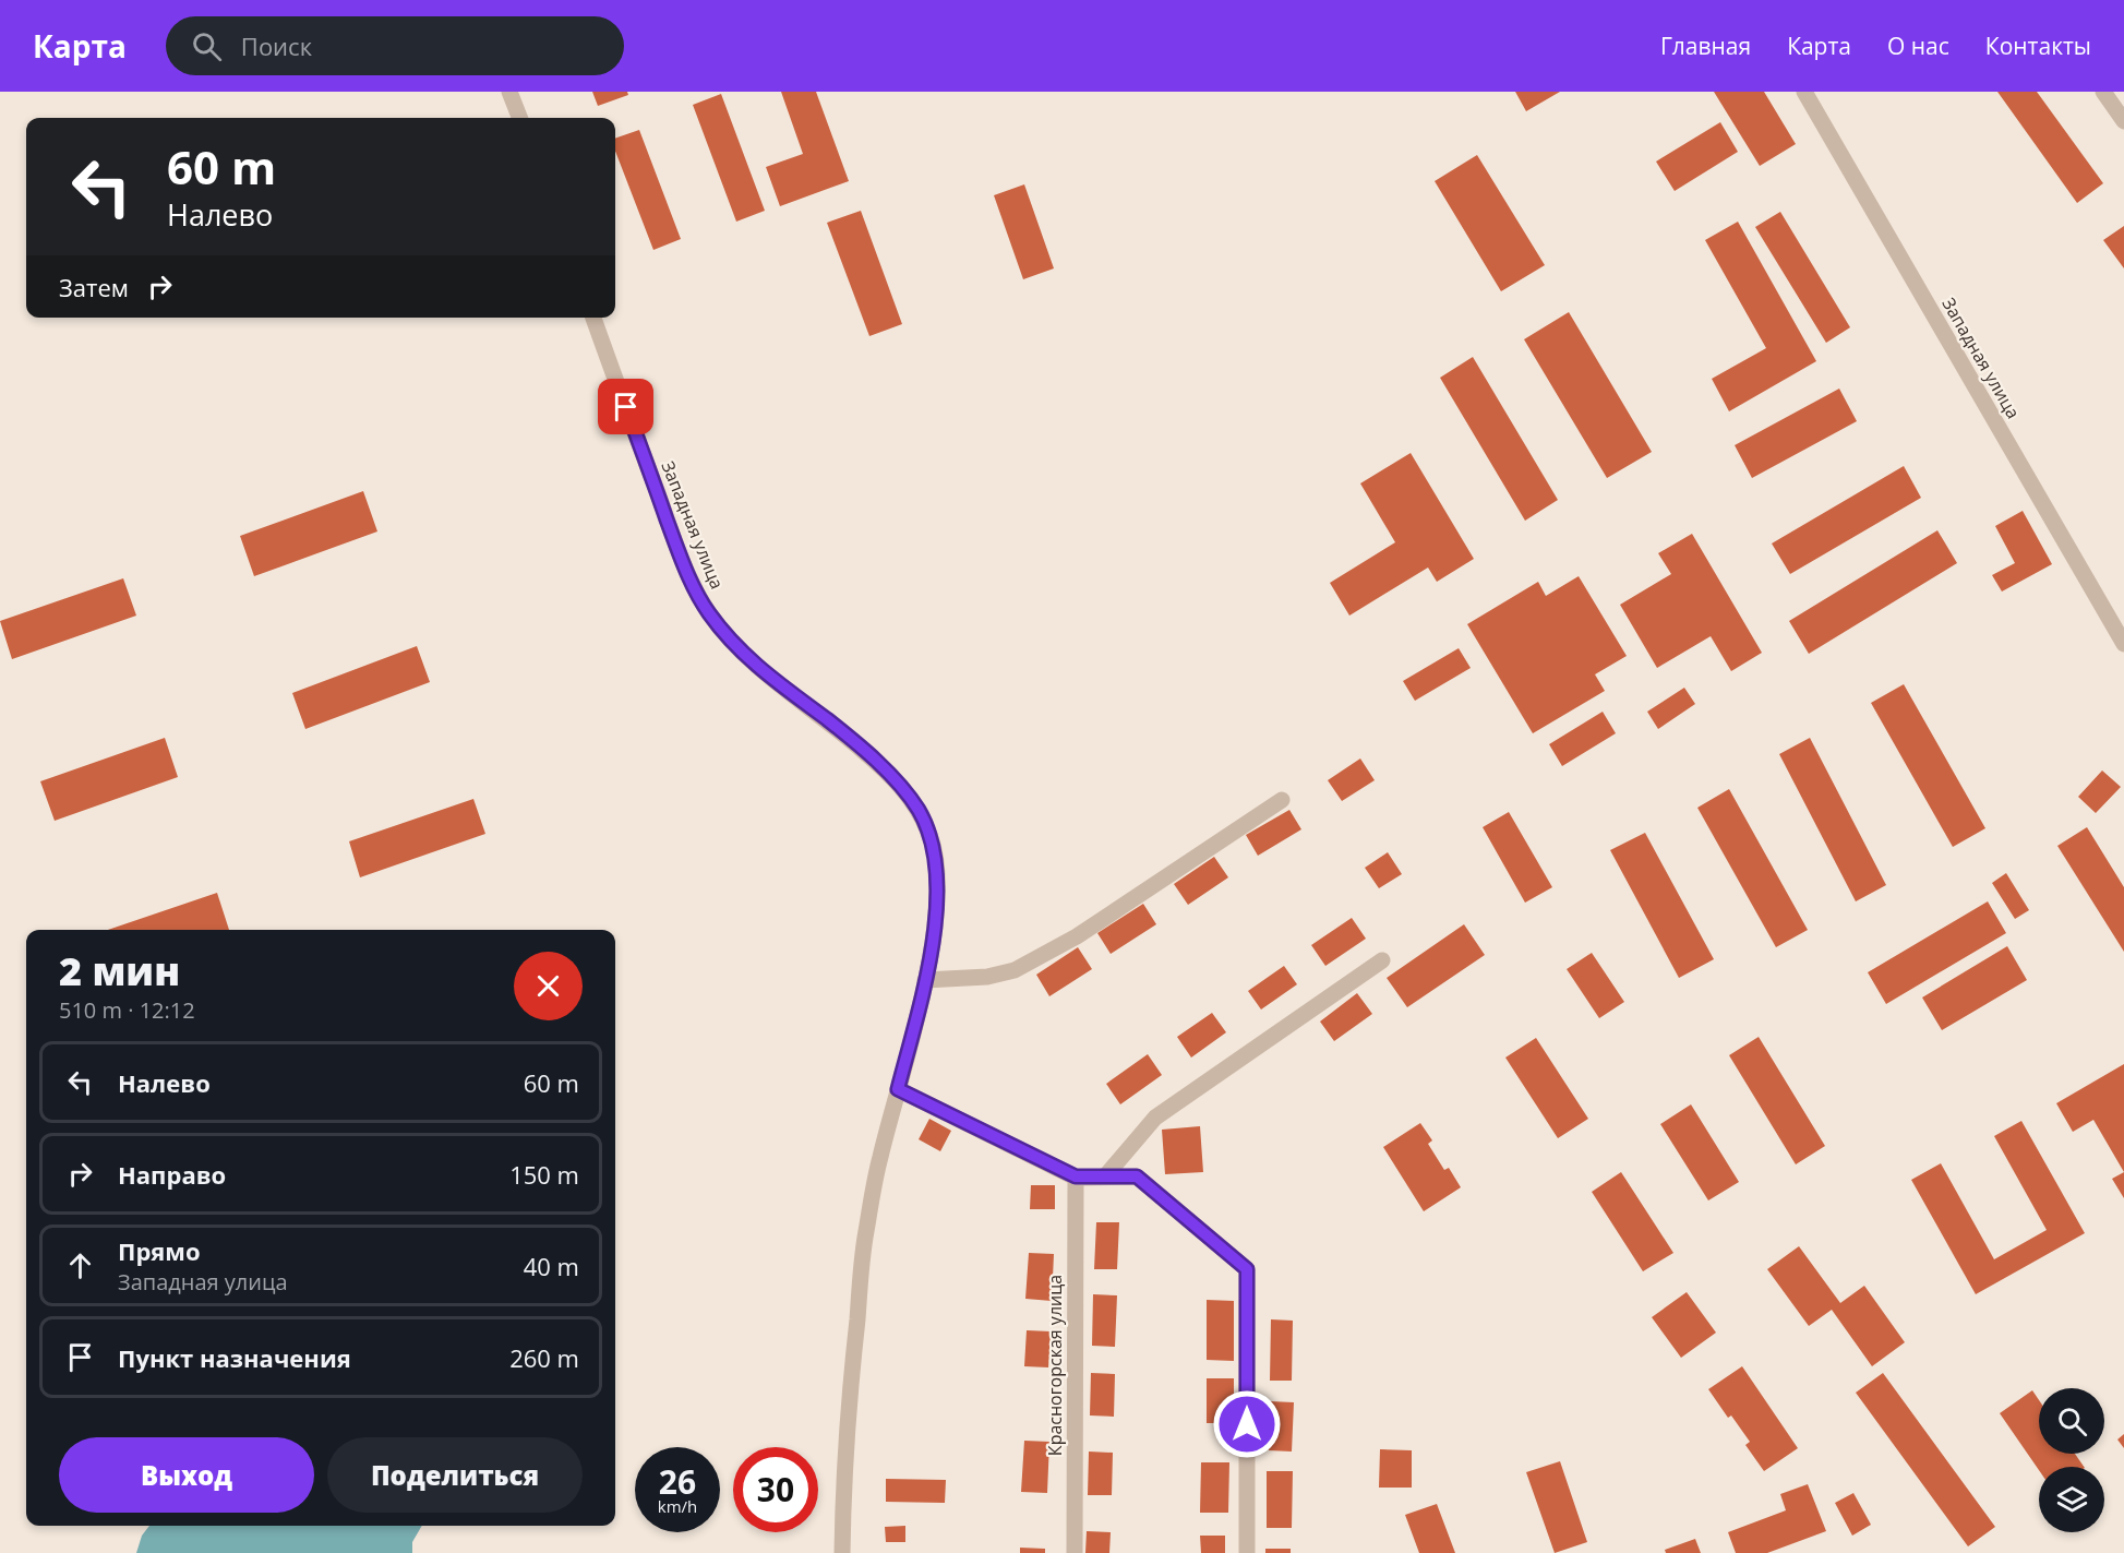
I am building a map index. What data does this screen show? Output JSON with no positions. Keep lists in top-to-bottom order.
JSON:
{
  "streets": {
    "street": ["Западная улица", "Красногорская улица"]
  },
  "page": {
    "header": "Карта",
    "search": "Поиск",
    "nav": [
      "Главная",
      "Карта",
      "О нас",
      "Контакты"
    ],
    "turn": ["60 m", "Налево"],
    "then": "Затем",
    "heading": ["2 мин", "510 m · 12:12"],
    "list": [
      {
        "name": "Налево",
        "value": "60 m"
      },
      {
        "name": "Направо",
        "value": "150 m"
      },
      {
        "name": "Прямо",
        "note": "Западная улица",
        "value": "40 m"
      },
      {
        "name": "Пункт назначения",
        "value": "260 m"
      }
    ],
    "buttons": ["Выход", "Поделиться"],
    "speed": "26 km/h",
    "limit": "30"
  }
}
